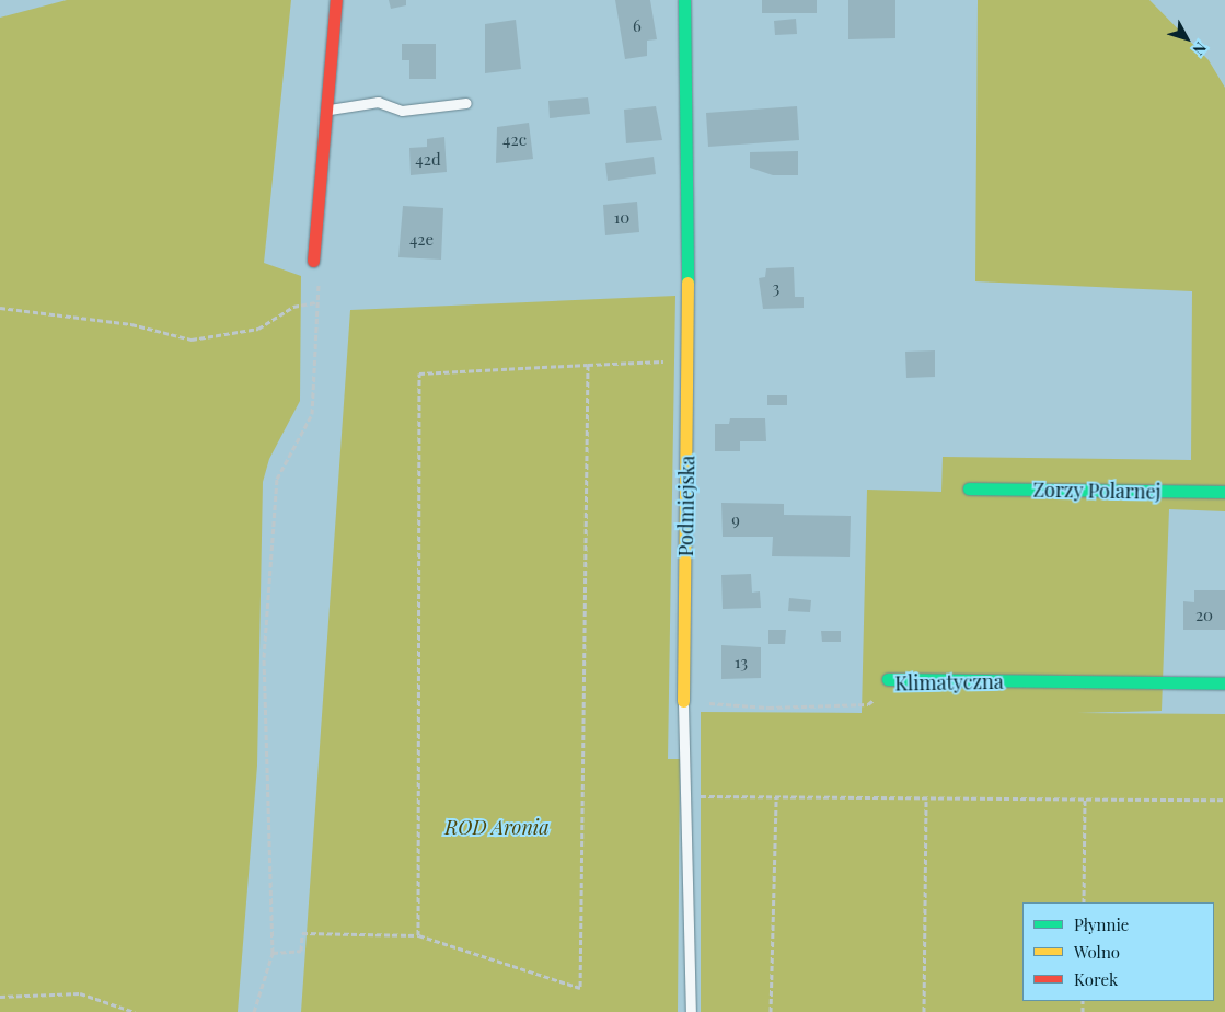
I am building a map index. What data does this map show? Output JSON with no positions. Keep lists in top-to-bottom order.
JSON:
{
  "streets": {
    "street": ["Zorzy Polarnej", "Podmiejska", "Klimatyczna"]
  },
  "crossings": [
    ["Podmiejska", "Klimatyczna"]
  ],
  "parks": ["ROD Aronia"],
  "house_numbers": [
    "6",
    "42c",
    "42d",
    "10",
    "42e",
    "3",
    "9",
    "20",
    "13"
  ],
  "legend": ["Płynnie", "Wolno", "Korek"],
  "north": "bottom right"
}
